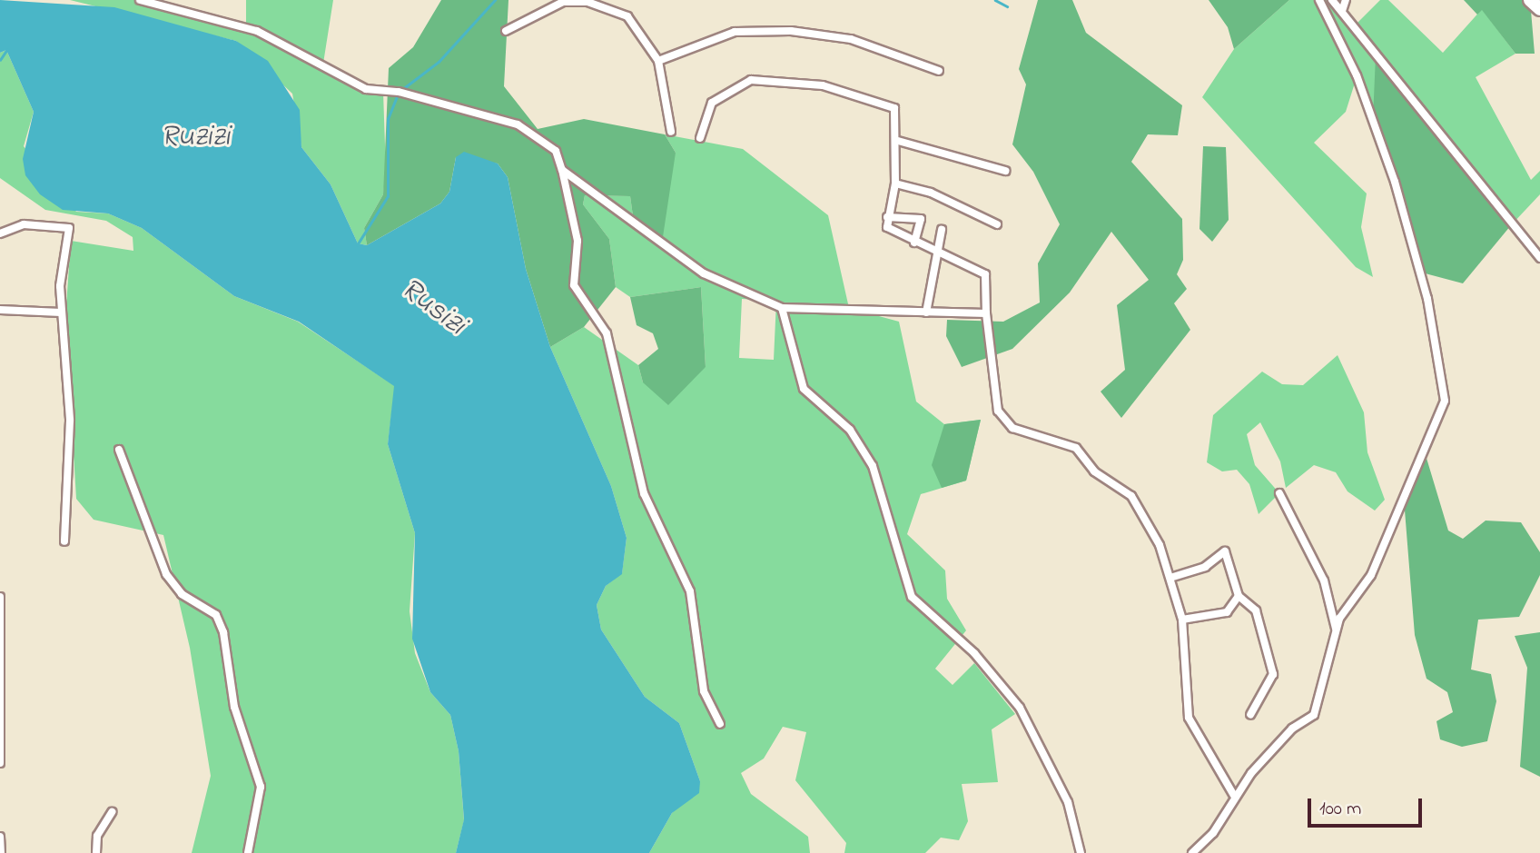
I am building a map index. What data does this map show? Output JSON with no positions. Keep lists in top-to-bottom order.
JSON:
{
  "water": ["Ruzizi", "Rusizi"],
  "scale_bar": "100 m"
}
